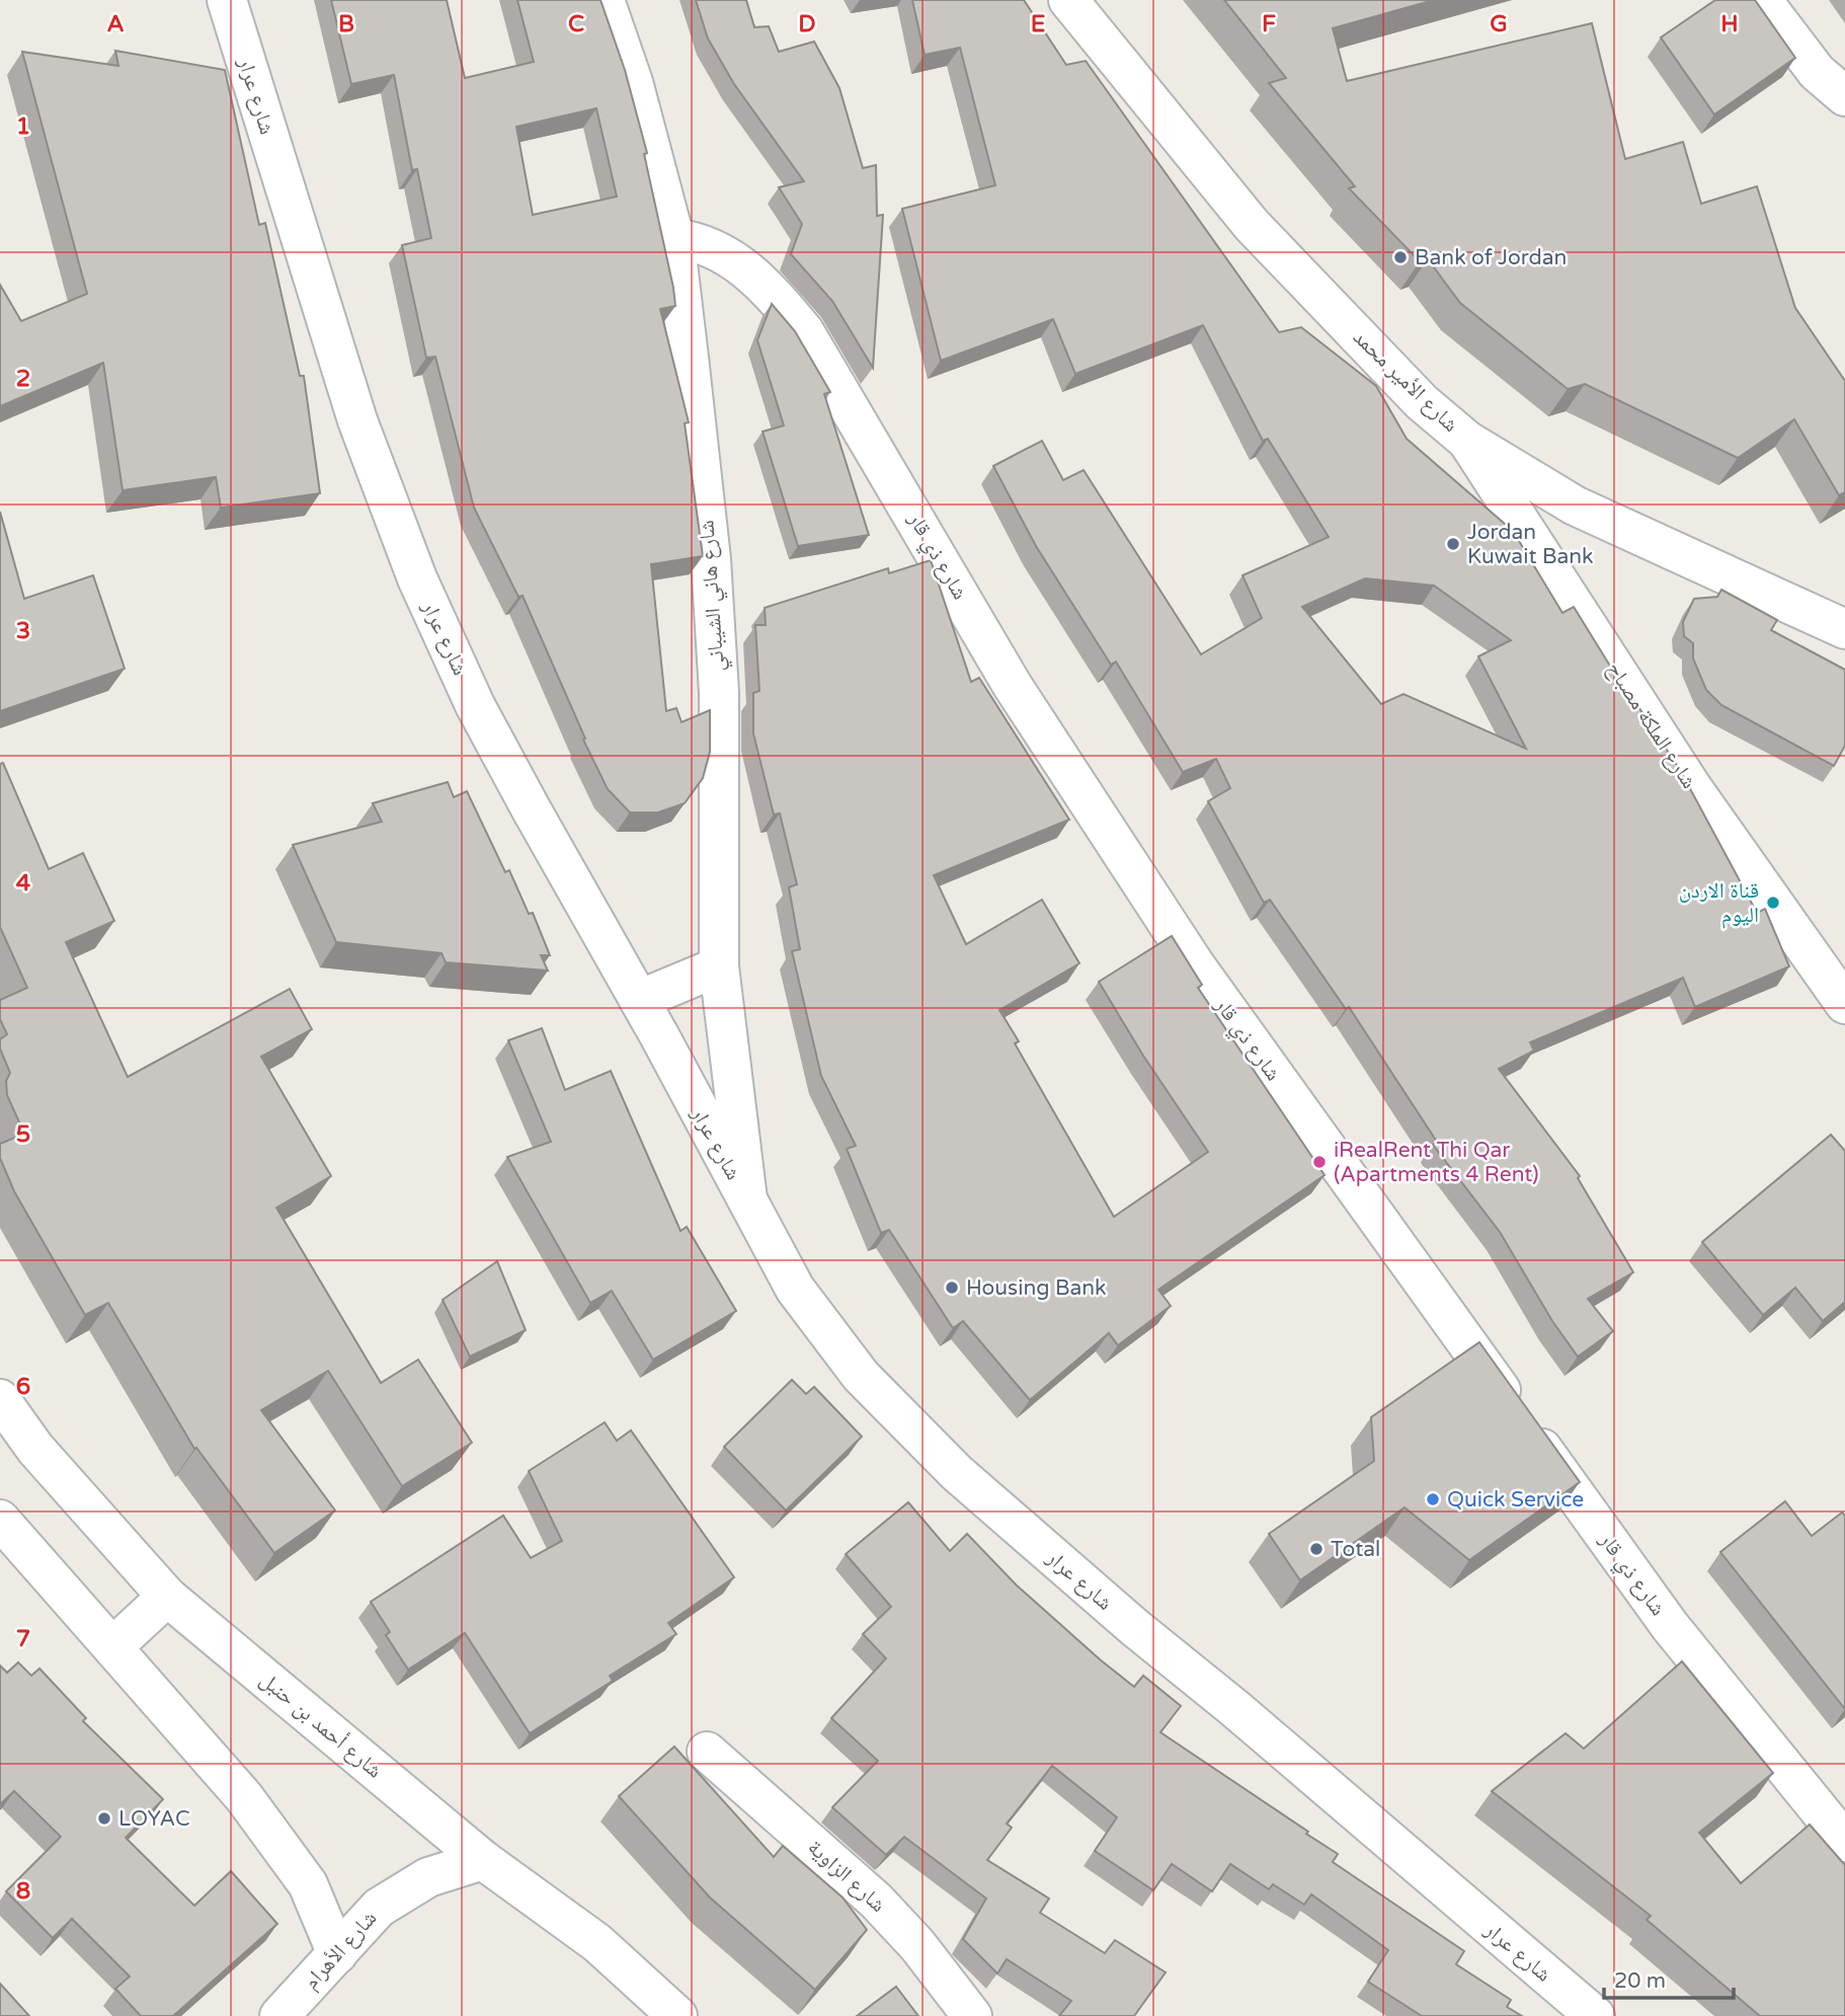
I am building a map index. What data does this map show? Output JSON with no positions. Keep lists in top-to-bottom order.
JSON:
{
  "streets": {
    "street": [
      "شارع عرار",
      "شارع الأمير محمد",
      "شارع ذي قار",
      "شارع هاني الشيباني",
      "شارع الملكة مصباح",
      "شارع أحمد بن حنبل",
      "شارع الزاوية",
      "شارع الأهرام"
    ]
  },
  "crossings": [
    ["شارع عرار", "شارع هاني الشيباني"],
    ["شارع الأمير محمد", "شارع الملكة مصباح"],
    ["شارع ذي قار", "شارع هاني الشيباني"],
    ["شارع أحمد بن حنبل", "شارع الأهرام"]
  ],
  "places": [
    "Bank of Jordan",
    "Jordan Kuwait Bank",
    "قناة الاردن اليوم",
    "iRealRent Thi Qar (Apartments 4 Rent)",
    "Housing Bank",
    "Quick Service",
    "Total",
    "LOYAC"
  ],
  "scale_bar": "20 m",
  "grid": {
    "columns": [
      "A",
      "B",
      "C",
      "D",
      "E",
      "F",
      "G",
      "H"
    ],
    "rows": [
      "1",
      "2",
      "3",
      "4",
      "5",
      "6",
      "7",
      "8"
    ]
  }
}
